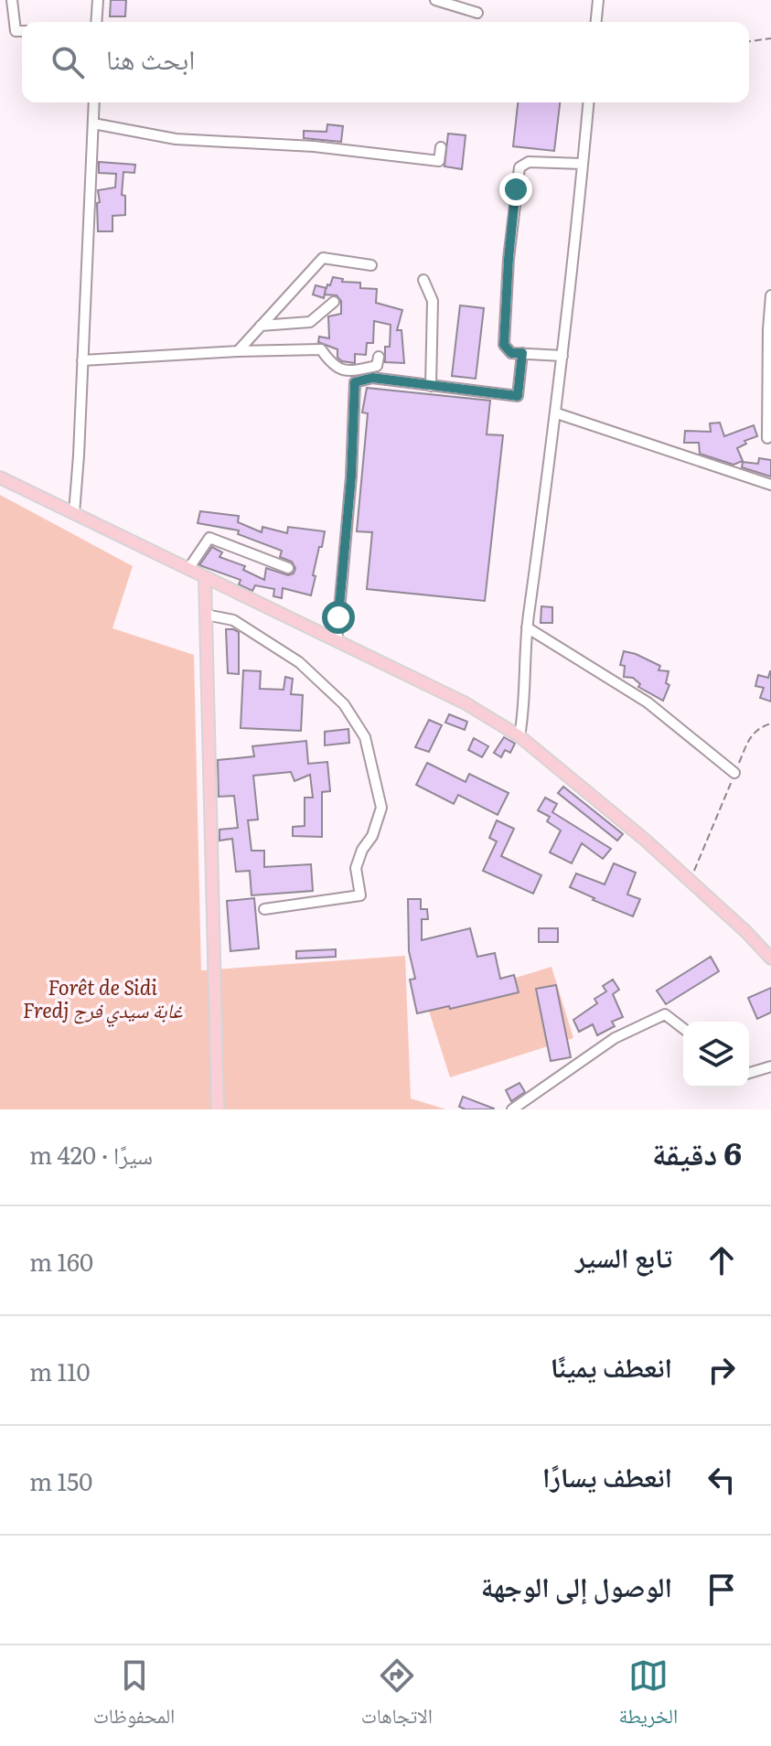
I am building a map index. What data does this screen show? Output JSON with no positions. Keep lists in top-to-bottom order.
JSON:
{
  "parks": ["Forêt de Sidi Fredj غابة سيدي فرج"],
  "page": {
    "search": "ابحث هنا",
    "heading": ["6 دقيقة", "سيرًا · 420 m"],
    "list": [
      ["تابع السير", "160 m"],
      ["انعطف يمينًا", "110 m"],
      ["انعطف يسارًا", "150 m"],
      "الوصول إلى الوجهة"
    ],
    "nav": ["الخريطة", "الاتجاهات", "المحفوظات"]
  }
}
